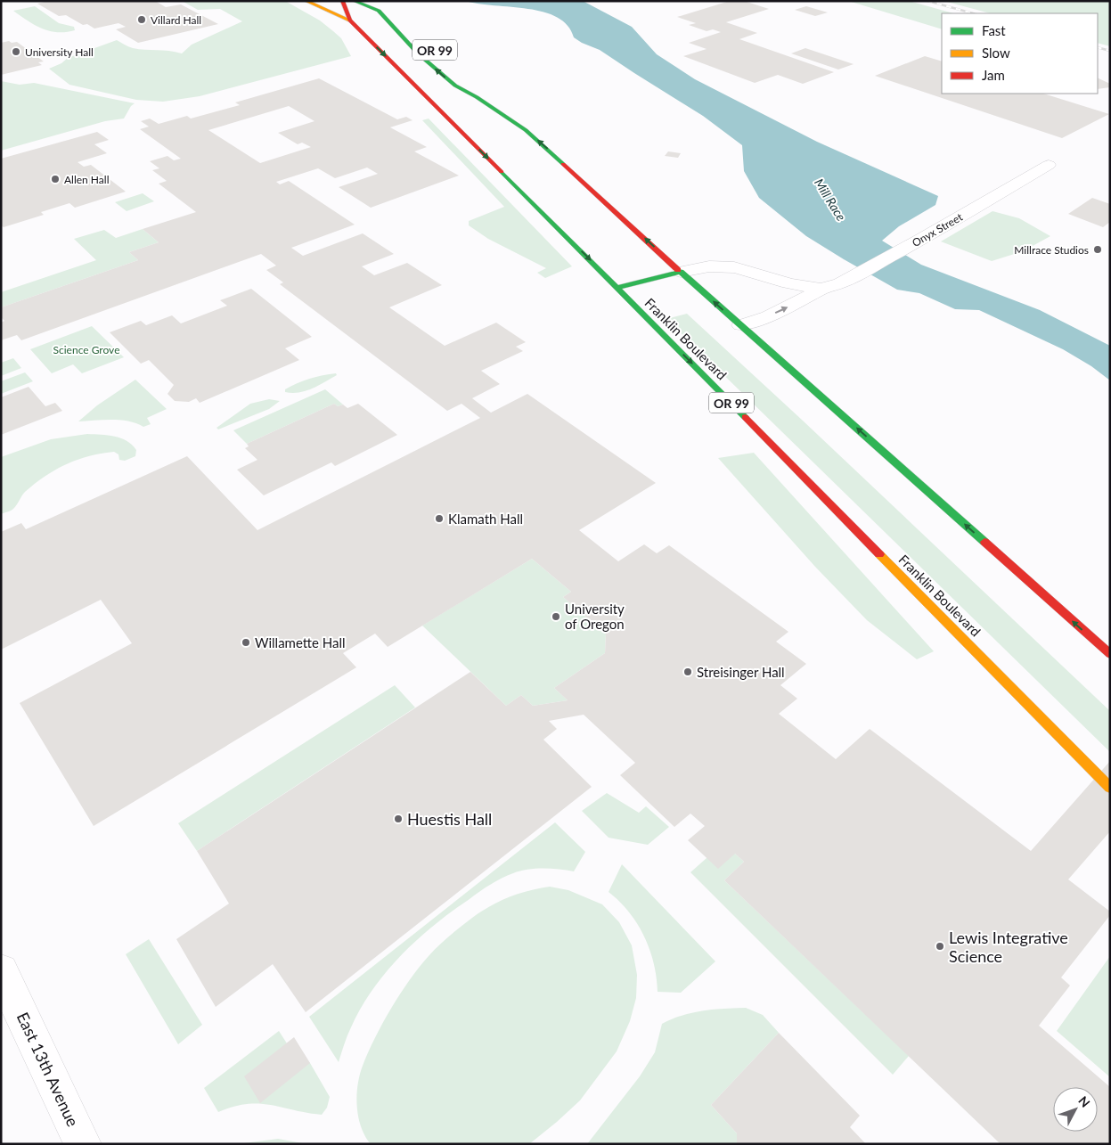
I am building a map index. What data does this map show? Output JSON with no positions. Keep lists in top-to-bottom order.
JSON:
{
  "streets": {
    "main road": ["OR 99", "Franklin Boulevard"],
    "street": ["Onyx Street", "East 13th Avenue"]
  },
  "water": ["Mill Race"],
  "parks": ["Science Grove"],
  "places": [
    "Villard Hall",
    "University Hall",
    "Allen Hall",
    "Millrace Studios",
    "Klamath Hall",
    "University of Oregon",
    "Willamette Hall",
    "Streisinger Hall",
    "Huestis Hall",
    "Lewis Integrative Science"
  ],
  "legend": ["Fast", "Slow", "Jam"],
  "north": "top right"
}
